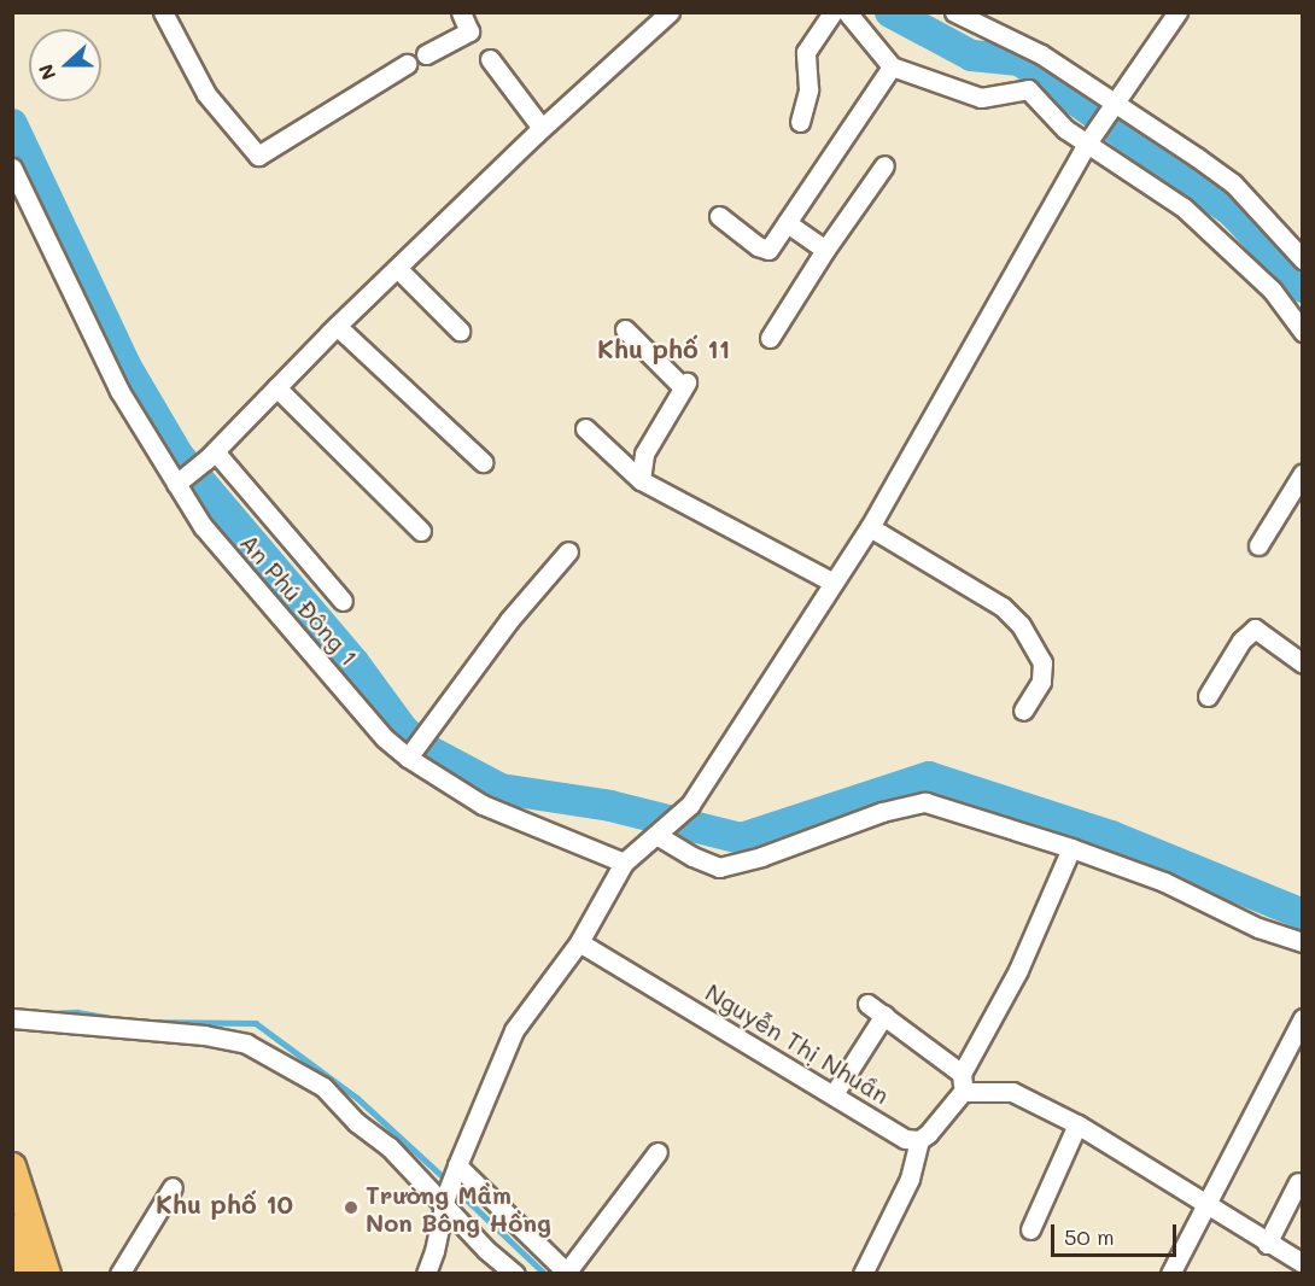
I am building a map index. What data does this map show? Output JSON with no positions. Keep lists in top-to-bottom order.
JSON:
{
  "streets": {
    "street": ["An Phú Đông 1", "Nguyễn Thị Nhuần"]
  },
  "districts": ["Khu phố 11", "Khu phố 10"],
  "places": ["Trường Mầm Non Bông Hồng"],
  "scale_bar": "50 m",
  "north": "left"
}
